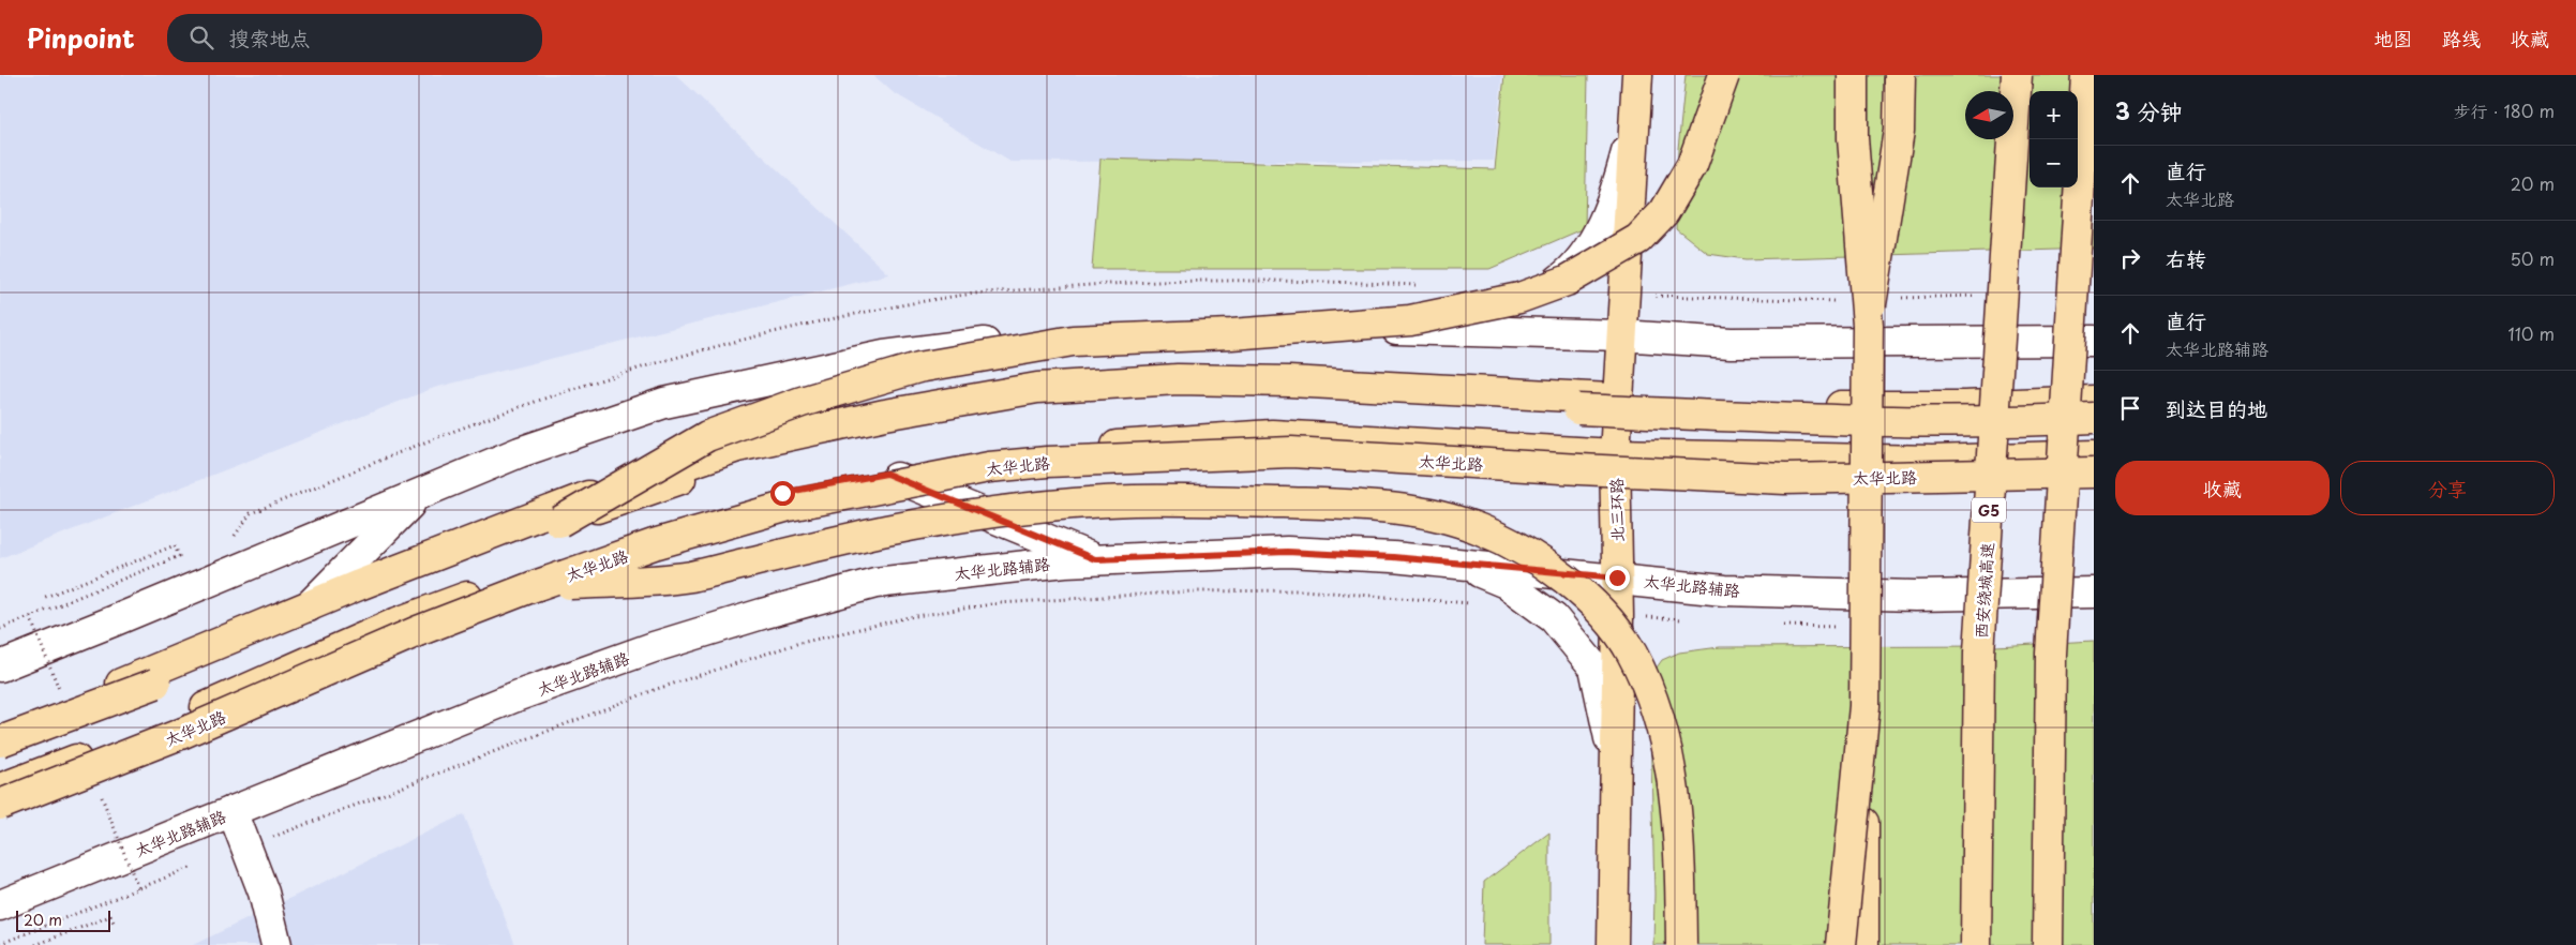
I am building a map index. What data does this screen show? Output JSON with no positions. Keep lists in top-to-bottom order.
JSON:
{
  "streets": {
    "main road": [
      "太华北路",
      "北三环路",
      "G5",
      "西安绕城高速"
    ],
    "street": ["太华北路辅路"]
  },
  "crossings": [
    ["太华北路", "北三环路"],
    ["北三环路", "太华北路辅路"]
  ],
  "scale_bar": "20 m",
  "north": "left",
  "page": {
    "header": "Pinpoint",
    "search": "搜索地点",
    "nav": ["地图", "路线", "收藏"],
    "heading": ["3 分钟", "步行 · 180 m"],
    "map_buttons": ["+", "−"],
    "list": [
      ["直行", "太华北路", "20 m"],
      ["右转", "50 m"],
      ["直行", "太华北路辅路", "110 m"],
      "到达目的地"
    ],
    "buttons": ["收藏", "分享"],
    "scale": "20 m"
  }
}
